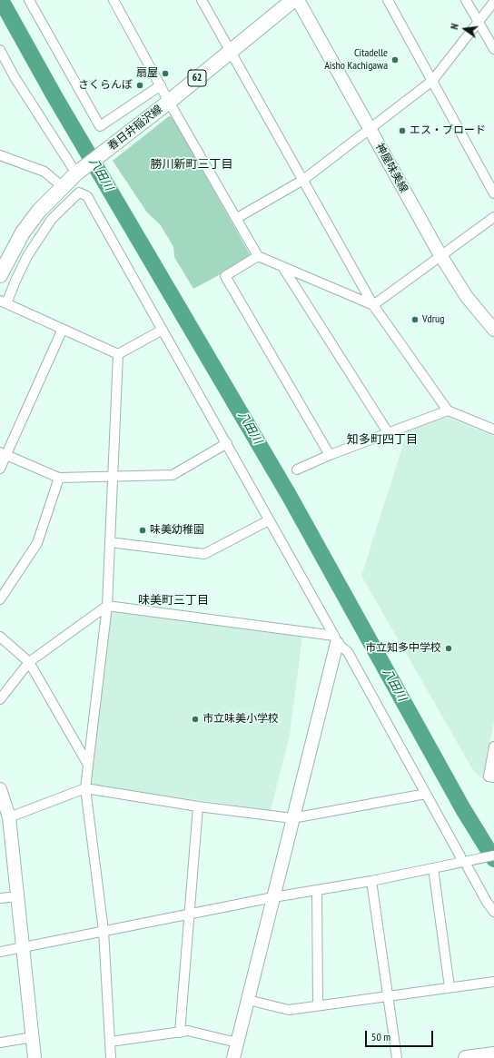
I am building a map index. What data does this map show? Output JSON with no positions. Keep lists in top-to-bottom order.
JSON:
{
  "streets": {
    "main road": ["62", "春日井稲沢線"],
    "street": ["神屋味美線"]
  },
  "districts": ["勝川新町三丁目", "知多町四丁目", "味美町三丁目"],
  "water": ["八田川"],
  "places": [
    "Citadelle Aisho Kachigawa",
    "扇屋",
    "さくらんぼ",
    "エス・ブロード",
    "Vdrug",
    "味美幼稚園",
    "市立知多中学校",
    "市立味美小学校"
  ],
  "scale_bar": "50 m",
  "north": "left"
}
